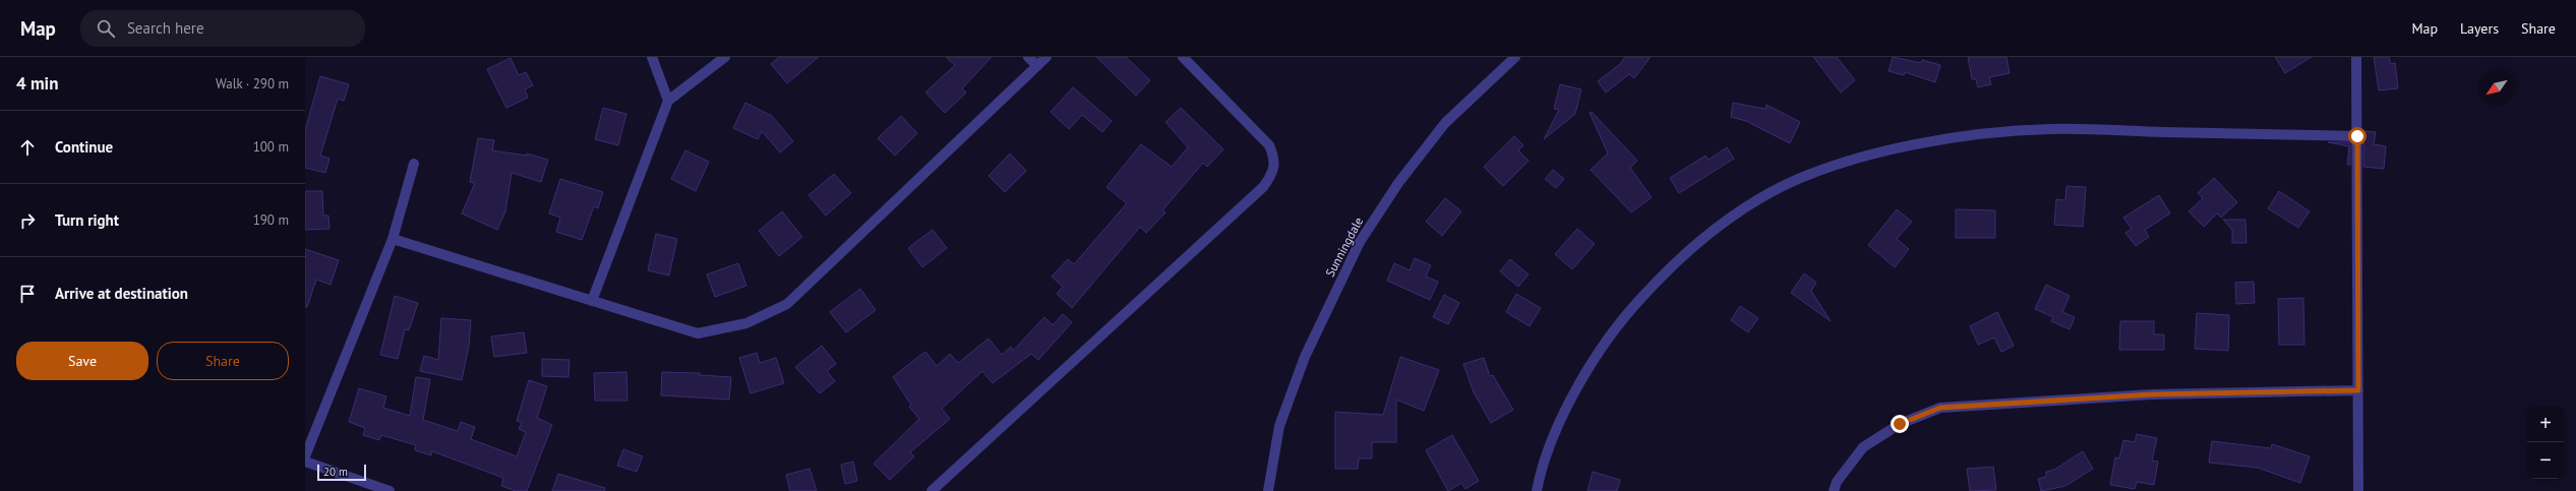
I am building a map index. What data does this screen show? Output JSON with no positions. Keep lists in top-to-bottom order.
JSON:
{
  "streets": {
    "street": ["Sunningdale"]
  },
  "scale_bar": "20 m",
  "north": "bottom left",
  "page": {
    "header": "Map",
    "search": "Search here",
    "nav": ["Map", "Layers", "Share"],
    "heading": ["4 min", "Walk · 290 m"],
    "list": [
      ["Continue", "100 m"],
      ["Turn right", "190 m"],
      "Arrive at destination"
    ],
    "buttons": ["Save", "Share"],
    "map_buttons": ["+", "−"],
    "scale": "20 m"
  }
}
